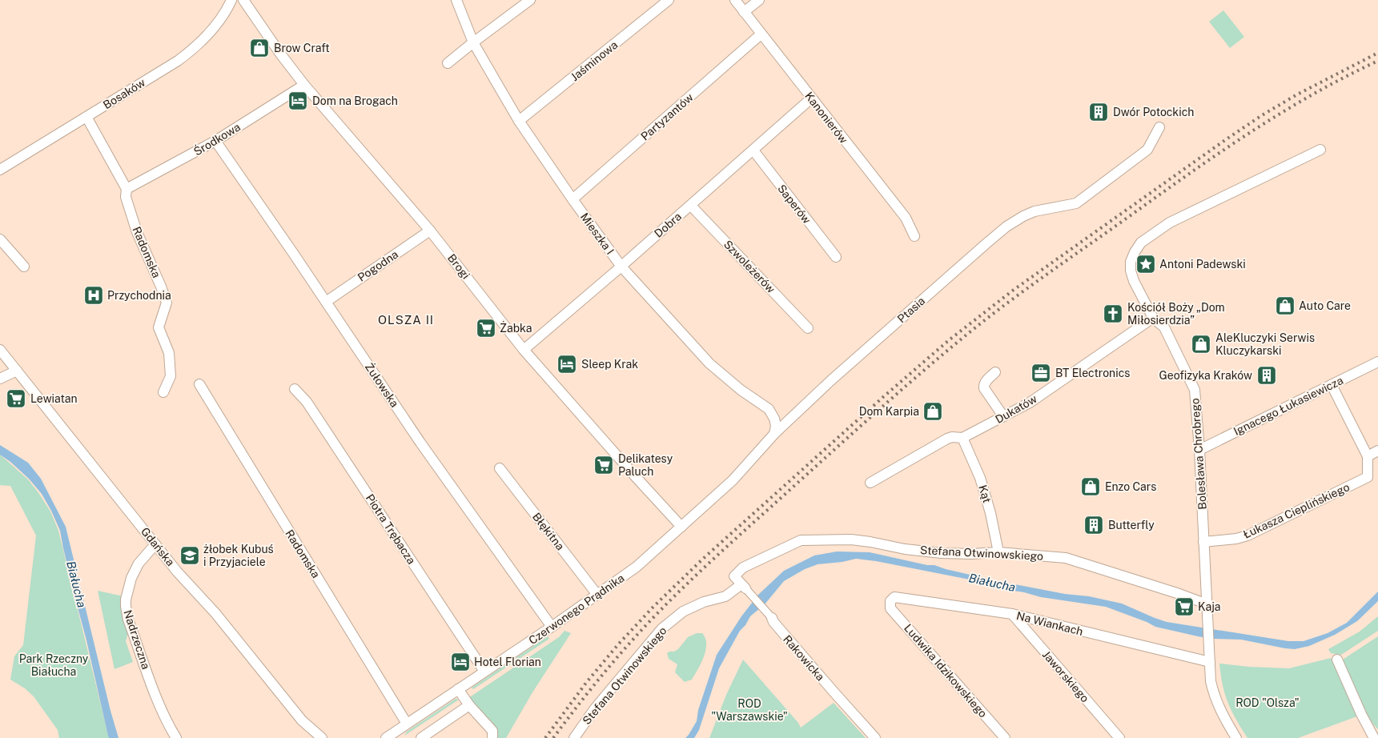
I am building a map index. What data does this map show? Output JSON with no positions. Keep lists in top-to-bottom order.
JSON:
{
  "streets": {
    "street": [
      "Jaśminowa",
      "Bosaków",
      "Partyzantów",
      "Kanonierów",
      "Środkowa",
      "Saperów",
      "Dobra",
      "Mieszka I",
      "Radomska",
      "Pogodna",
      "Brogi",
      "Szwoleżerów",
      "Ptasia",
      "Żułowska",
      "Ignacego Łukasiewicza",
      "Dukatów",
      "Bolesława Chrobrego",
      "Kąt",
      "Łukasza Cieplińskiego",
      "Piotra Trębacza",
      "Błękitna",
      "Gdańska",
      "Stefana Otwinowskiego",
      "Czerwonego Prądnika",
      "Na Wiankach",
      "Nadrzeczna",
      "Rakowicka",
      "Ludwika Idzikowskiego",
      "Jaworskiego"
    ]
  },
  "crossings": [
    ["Jaśminowa", "Mieszka I"],
    ["Bosaków", "Radomska"],
    ["Partyzantów", "Kanonierów"],
    ["Partyzantów", "Mieszka I"],
    ["Kanonierów", "Dobra"],
    ["Środkowa", "Radomska"],
    ["Środkowa", "Brogi"],
    ["Środkowa", "Żułowska"],
    ["Saperów", "Dobra"],
    ["Dobra", "Mieszka I"],
    ["Dobra", "Brogi"],
    ["Dobra", "Szwoleżerów"],
    ["Mieszka I", "Ptasia"],
    ["Radomska", "Czerwonego Prądnika"],
    ["Pogodna", "Brogi"],
    ["Pogodna", "Żułowska"],
    ["Brogi", "Ptasia"],
    ["Brogi", "Czerwonego Prądnika"],
    ["Ptasia", "Czerwonego Prądnika"],
    ["Żułowska", "Czerwonego Prądnika"],
    ["Ignacego Łukasiewicza", "Bolesława Chrobrego"],
    ["Ignacego Łukasiewicza", "Łukasza Cieplińskiego"],
    ["Dukatów", "Bolesława Chrobrego"],
    ["Dukatów", "Kąt"],
    ["Bolesława Chrobrego", "Łukasza Cieplińskiego"],
    ["Bolesława Chrobrego", "Stefana Otwinowskiego"],
    ["Bolesława Chrobrego", "Na Wiankach"],
    ["Kąt", "Stefana Otwinowskiego"],
    ["Piotra Trębacza", "Czerwonego Prądnika"],
    ["Błękitna", "Czerwonego Prądnika"],
    ["Gdańska", "Nadrzeczna"],
    ["Stefana Otwinowskiego", "Rakowicka"],
    ["Na Wiankach", "Ludwika Idzikowskiego"],
    ["Na Wiankach", "Jaworskiego"]
  ],
  "districts": ["OLSZA II"],
  "water": ["Białucha"],
  "parks": ["Park Rzeczny Białucha", "ROD \"Olsza\"", "ROD \"Warszawskie\""],
  "places": {
    "shop": [
      "Brow Craft",
      "Auto Care",
      "AleKluczyki Serwis Kluczykarski",
      "Dom Karpia",
      "Enzo Cars"
    ],
    "hotel": ["Dom na Brogach", "Sleep Krak", "Hotel Florian"],
    "building": ["Dwór Potockich", "Geofizyka Kraków", "Butterfly"],
    "place": ["Antoni Padewski"],
    "hospital": ["Przychodnia"],
    "church": ["Kościół Boży „Dom Miłosierdzia”"],
    "supermarket": [
      "Żabka",
      "Lewiatan",
      "Delikatesy Paluch",
      "Kaja"
    ],
    "office": ["BT Electronics"],
    "school or university": ["żłobek Kubuś i Przyjaciele"]
  }
}
